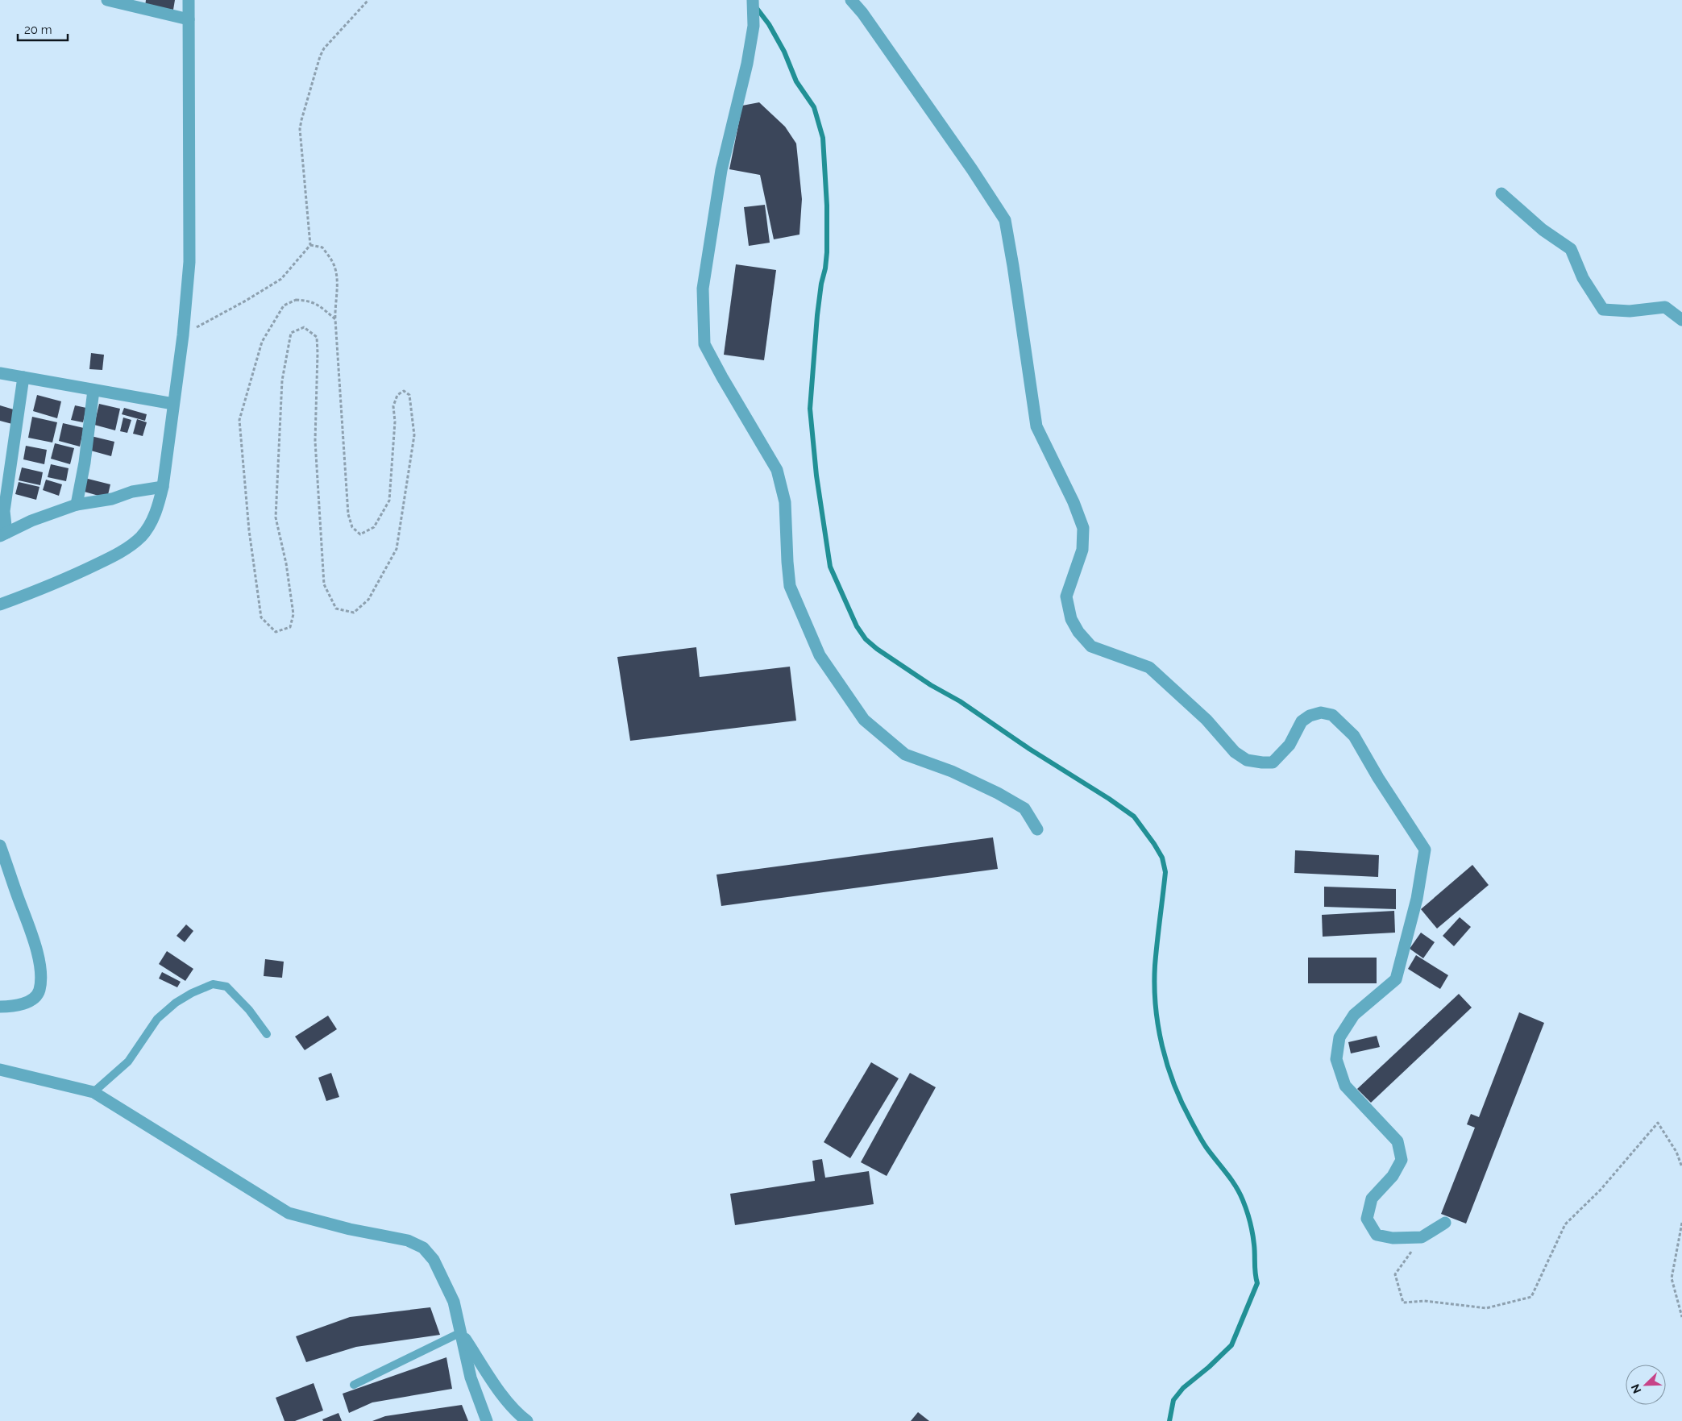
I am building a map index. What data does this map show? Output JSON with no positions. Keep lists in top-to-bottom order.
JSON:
{
  "scale_bar": "20 m",
  "north": "bottom left"
}
